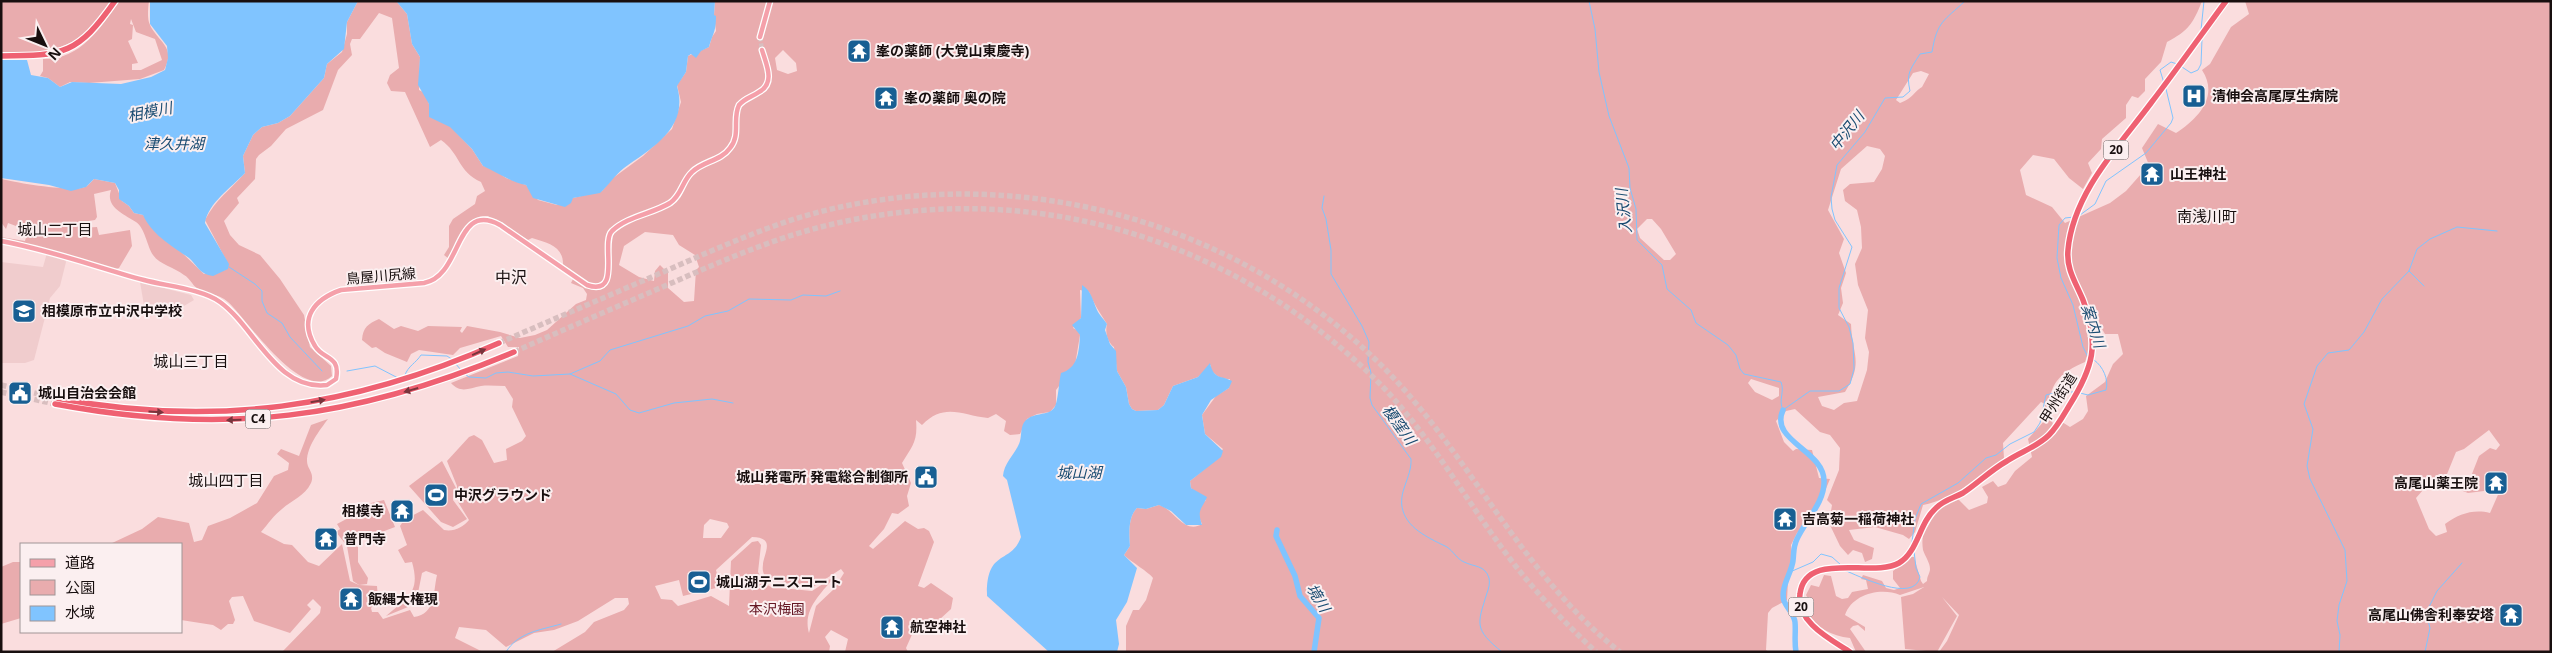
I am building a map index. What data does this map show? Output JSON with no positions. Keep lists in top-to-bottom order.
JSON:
{
  "streets": {
    "highway": ["20", "甲州街道", "C4"],
    "main road": ["鳥屋川尻線"]
  },
  "districts": [
    "南浅川町",
    "城山二丁目",
    "中沢",
    "城山三丁目",
    "城山四丁目"
  ],
  "water": [
    "相模川",
    "中沢川",
    "津久井湖",
    "入沢川",
    "案内川",
    "榎窪川",
    "城山湖",
    "境川"
  ],
  "parks": ["本沢梅園"],
  "places": {
    "temple": [
      "峯の薬師 (大覚山東慶寺)",
      "峯の薬師 奥の院",
      "山王神社",
      "高尾山薬王院",
      "相模寺",
      "吉高菊一稲荷神社",
      "普門寺",
      "飯縄大権現",
      "高尾山佛舎利奉安塔",
      "航空神社"
    ],
    "hospital": ["清伸会高尾厚生病院"],
    "school or university": ["相模原市立中沢中学校"],
    "public building": ["城山自治会会館", "城山発電所 発電総合制御所"],
    "sports": ["中沢グラウンド", "城山湖テニスコート"]
  },
  "legend": ["道路", "公園", "水域"],
  "north": "bottom right"
}
